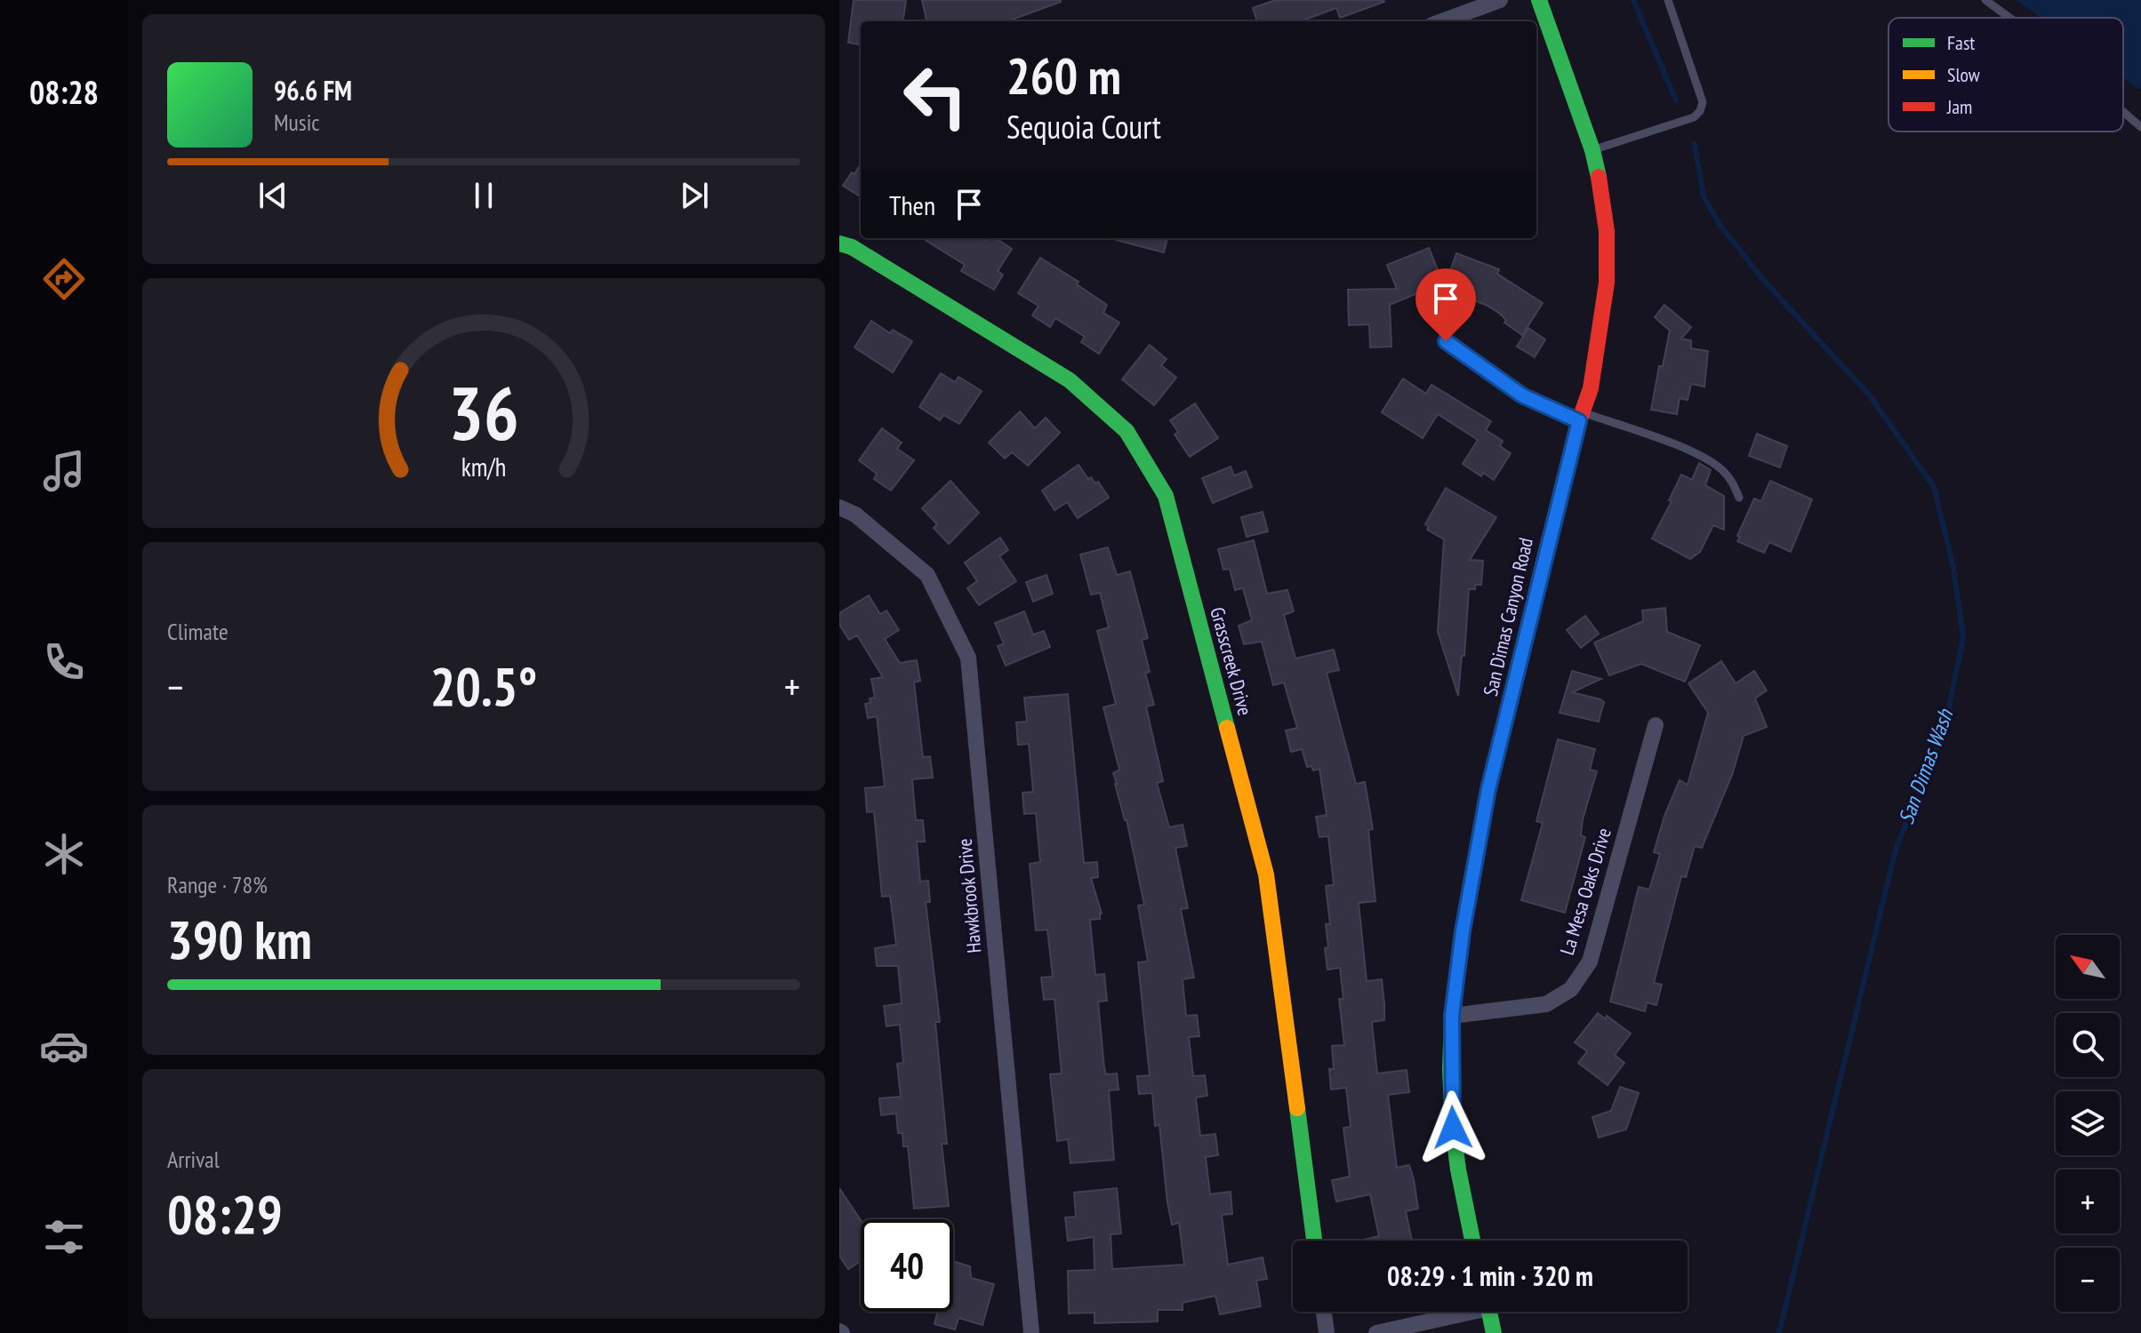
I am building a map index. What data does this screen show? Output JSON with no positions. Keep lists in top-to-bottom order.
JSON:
{
  "streets": {
    "street": [
      "San Dimas Canyon Road",
      "Grasscreek Drive",
      "La Mesa Oaks Drive",
      "Hawkbrook Drive"
    ]
  },
  "crossings": [
    ["San Dimas Canyon Road", "La Mesa Oaks Drive"]
  ],
  "water": ["San Dimas Wash"],
  "legend": ["Fast", "Slow", "Jam"],
  "north": "top left",
  "page": {
    "tabs": "08:28",
    "turn": ["260 m", "Sequoia Court"],
    "song": ["96.6 FM", "Music"],
    "then": "Then",
    "tile": [
      "Climate",
      ["Range · 78%", "390 km"],
      ["Arrival", "08:29"]
    ],
    "heat": ["−", "20.5°", "+"],
    "map_buttons": ["+", "−"],
    "limit": "40",
    "trip": "08:29 · 1 min · 320 m",
    "gauge": ["36", "km/h"]
  }
}
